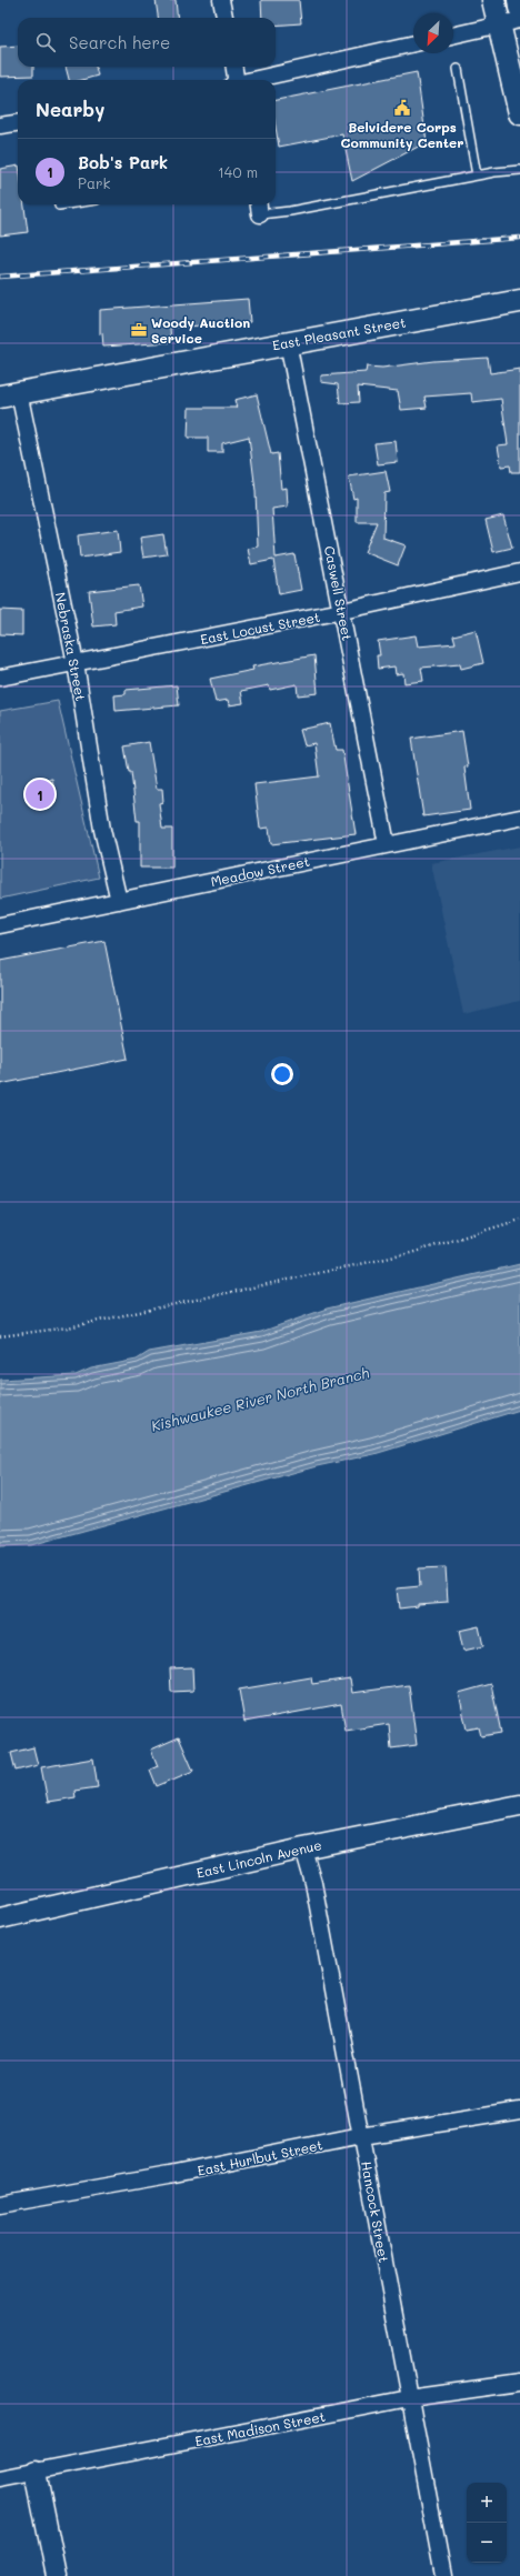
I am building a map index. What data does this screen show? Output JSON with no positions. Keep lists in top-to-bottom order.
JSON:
{
  "streets": {
    "main road": ["East Pleasant Street"],
    "street": [
      "Caswell Street",
      "East Locust Street",
      "Nebraska Street",
      "Meadow Street",
      "East Lincoln Avenue",
      "East Hurlbut Street",
      "Hancock Street",
      "East Madison Street"
    ]
  },
  "crossings": [
    ["East Pleasant Street", "Caswell Street"],
    ["East Pleasant Street", "Nebraska Street"],
    ["Caswell Street", "East Locust Street"],
    ["Caswell Street", "Meadow Street"],
    ["East Locust Street", "Nebraska Street"],
    ["Nebraska Street", "Meadow Street"],
    ["East Lincoln Avenue", "Hancock Street"],
    ["East Hurlbut Street", "Hancock Street"],
    ["Hancock Street", "East Madison Street"]
  ],
  "water": ["Kishwaukee River North Branch"],
  "places": {
    "public building": ["Belvidere Corps Community Center"],
    "office": ["Woody Auction Service"]
  },
  "north": "bottom left",
  "page": {
    "search": "Search here",
    "heading": "Nearby",
    "list": [
      {
        "mark": "1",
        "name": "Bob's Park",
        "note": "Park",
        "value": "140 m"
      }
    ],
    "pins": "1",
    "map_buttons": ["+", "−"]
  }
}
